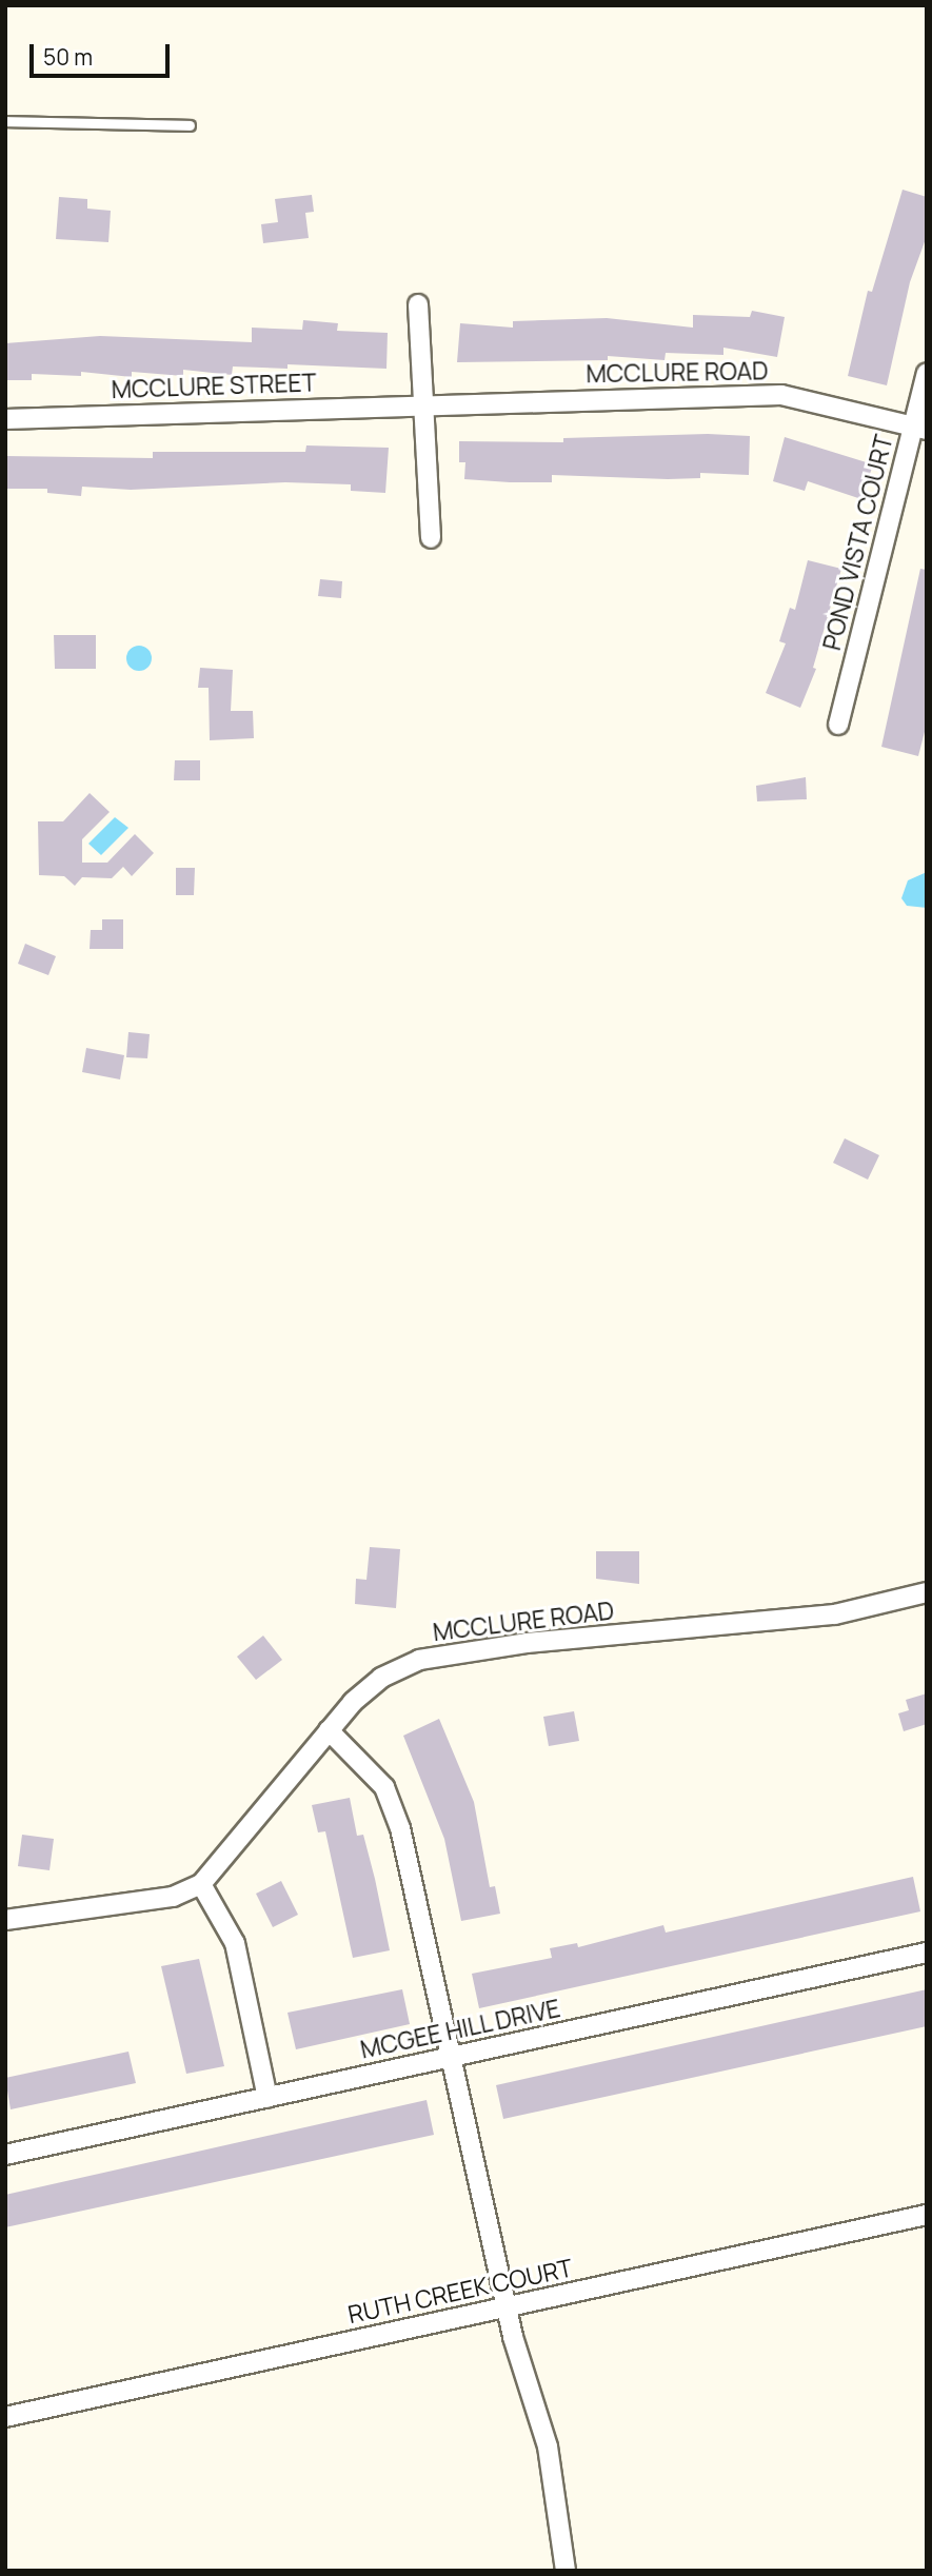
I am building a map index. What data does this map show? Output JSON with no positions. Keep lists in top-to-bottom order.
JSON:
{
  "streets": {
    "street": [
      "MCCLURE ROAD",
      "MCCLURE STREET",
      "POND VISTA COURT",
      "MCGEE HILL DRIVE",
      "RUTH CREEK COURT"
    ]
  },
  "crossings": [
    ["MCCLURE ROAD", "MCCLURE STREET"],
    ["MCCLURE ROAD", "POND VISTA COURT"]
  ],
  "scale_bar": "50 m"
}
